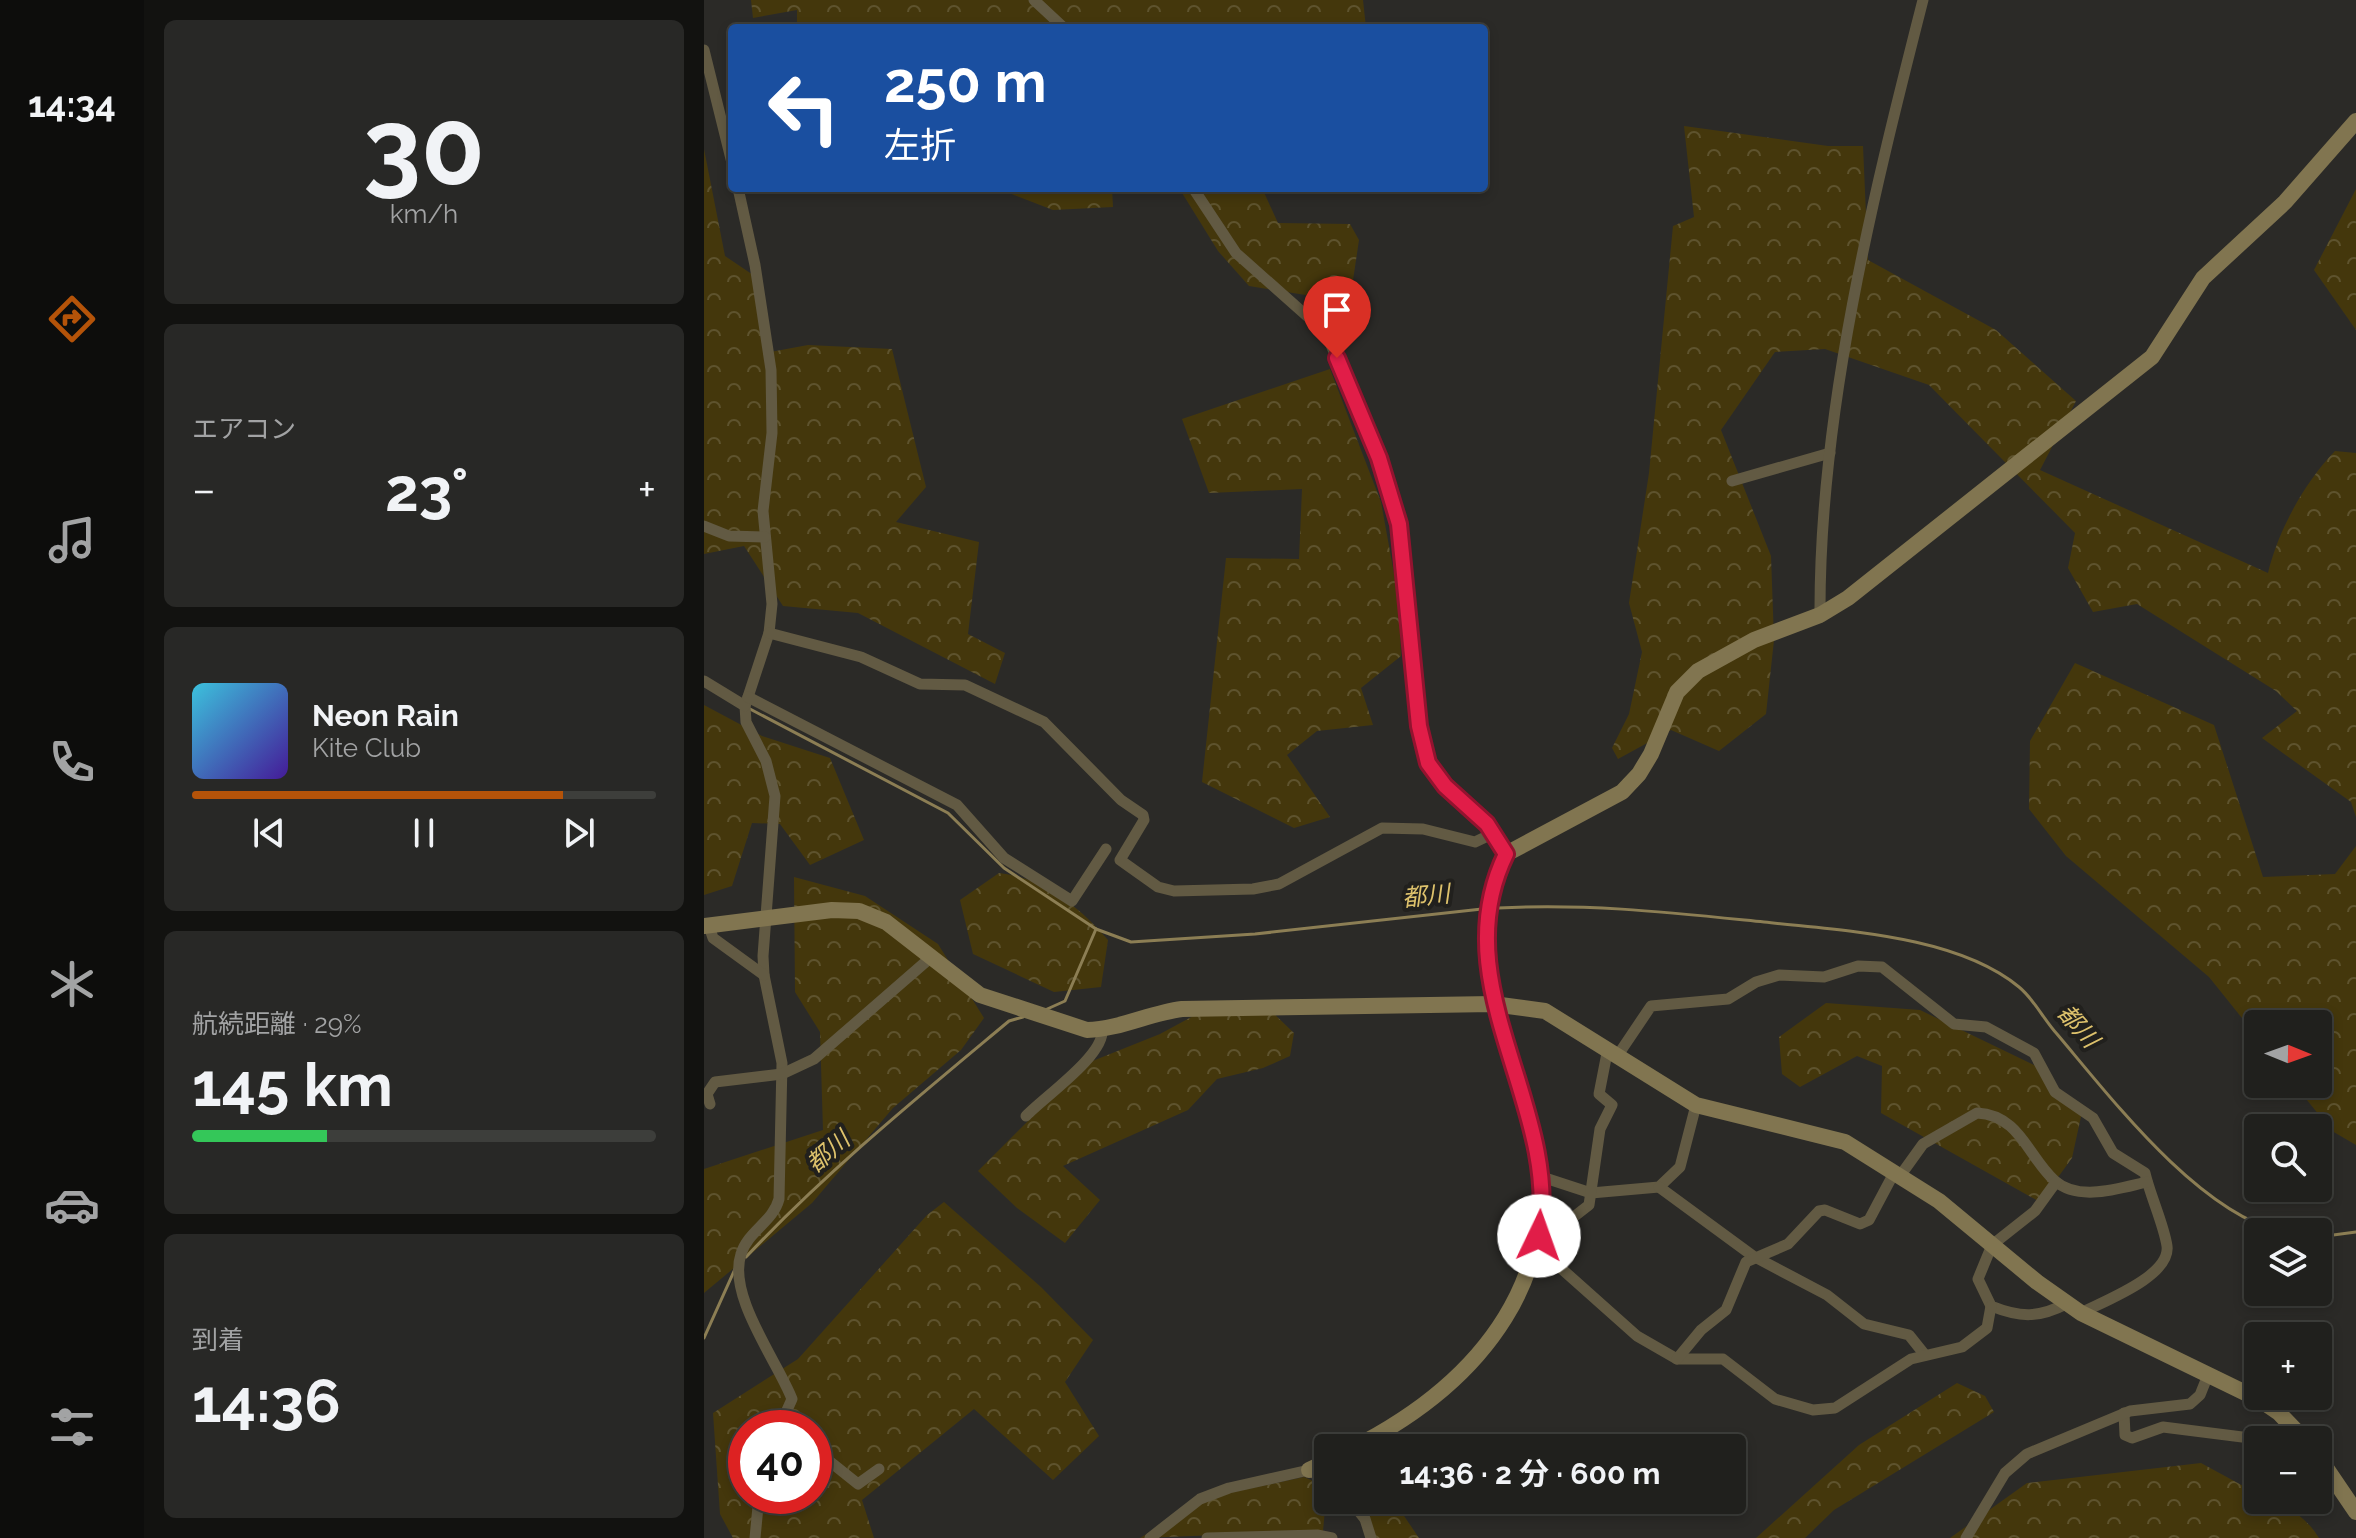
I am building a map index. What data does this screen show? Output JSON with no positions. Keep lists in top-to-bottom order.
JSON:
{
  "water": ["都川"],
  "north": "right",
  "page": {
    "tabs": "14:34",
    "tile": [
      ["30", "km/h"],
      "エアコン",
      ["航続距離 · 29%", "145 km"],
      ["到着", "14:36"]
    ],
    "turn": ["250 m", "左折"],
    "heat": ["−", "23°", "+"],
    "song": ["Neon Rain", "Kite Club"],
    "map_buttons": ["+", "−"],
    "limit": "40",
    "trip": "14:36 · 2 分 · 600 m"
  }
}
